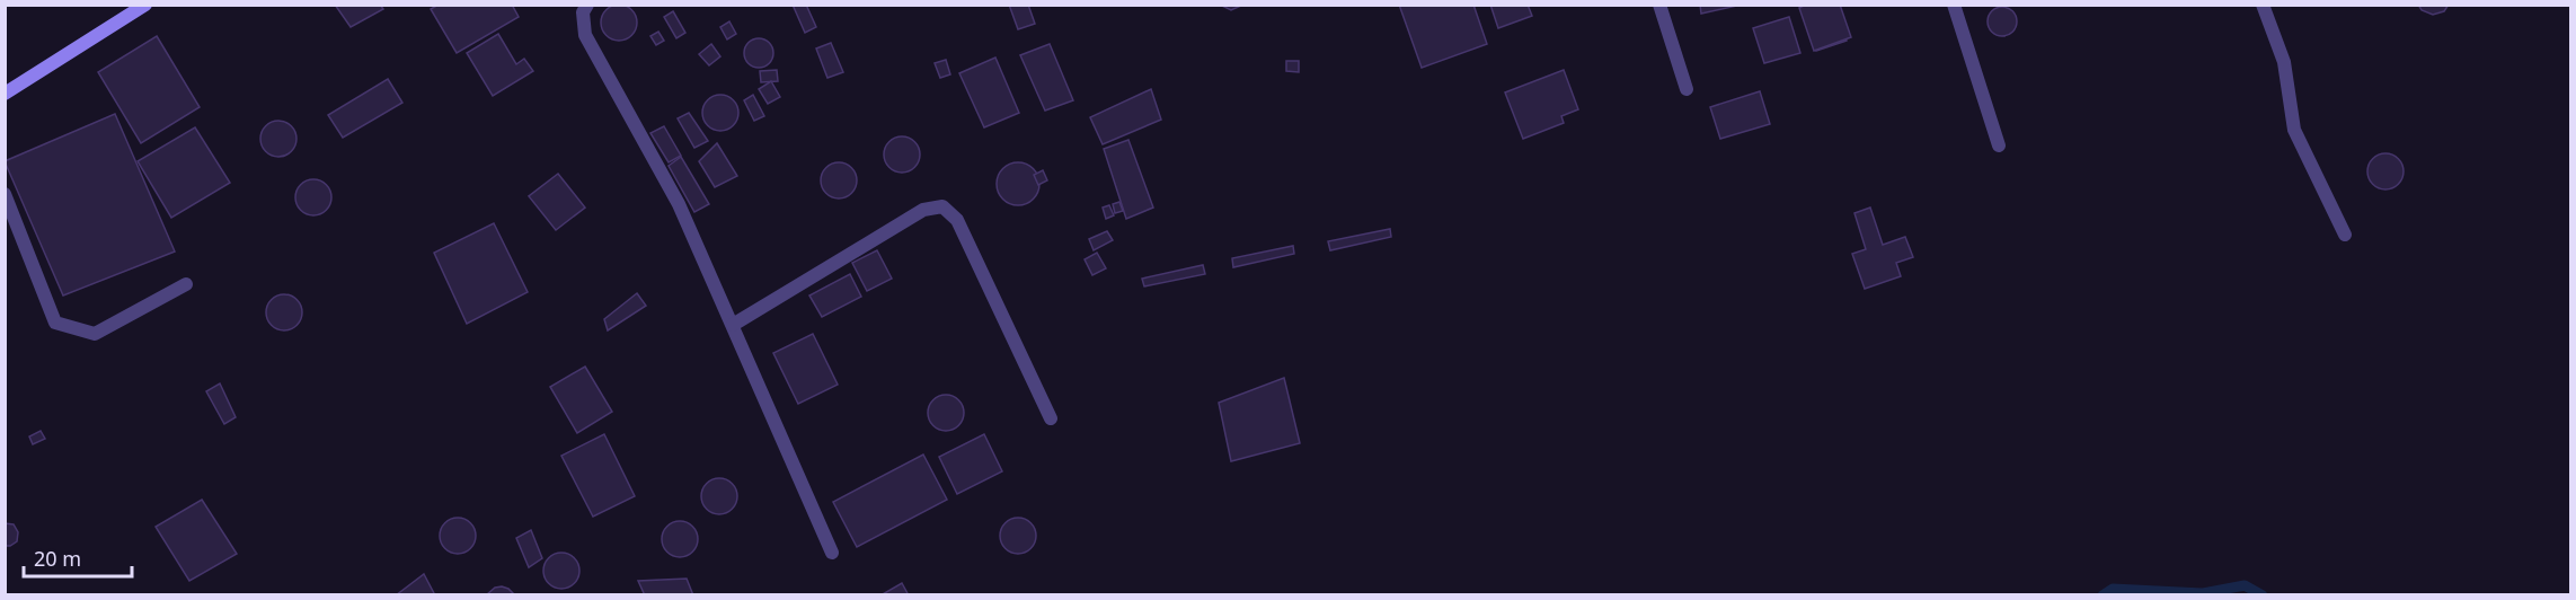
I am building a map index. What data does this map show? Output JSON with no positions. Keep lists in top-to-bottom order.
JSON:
{
  "scale_bar": "20 m"
}
